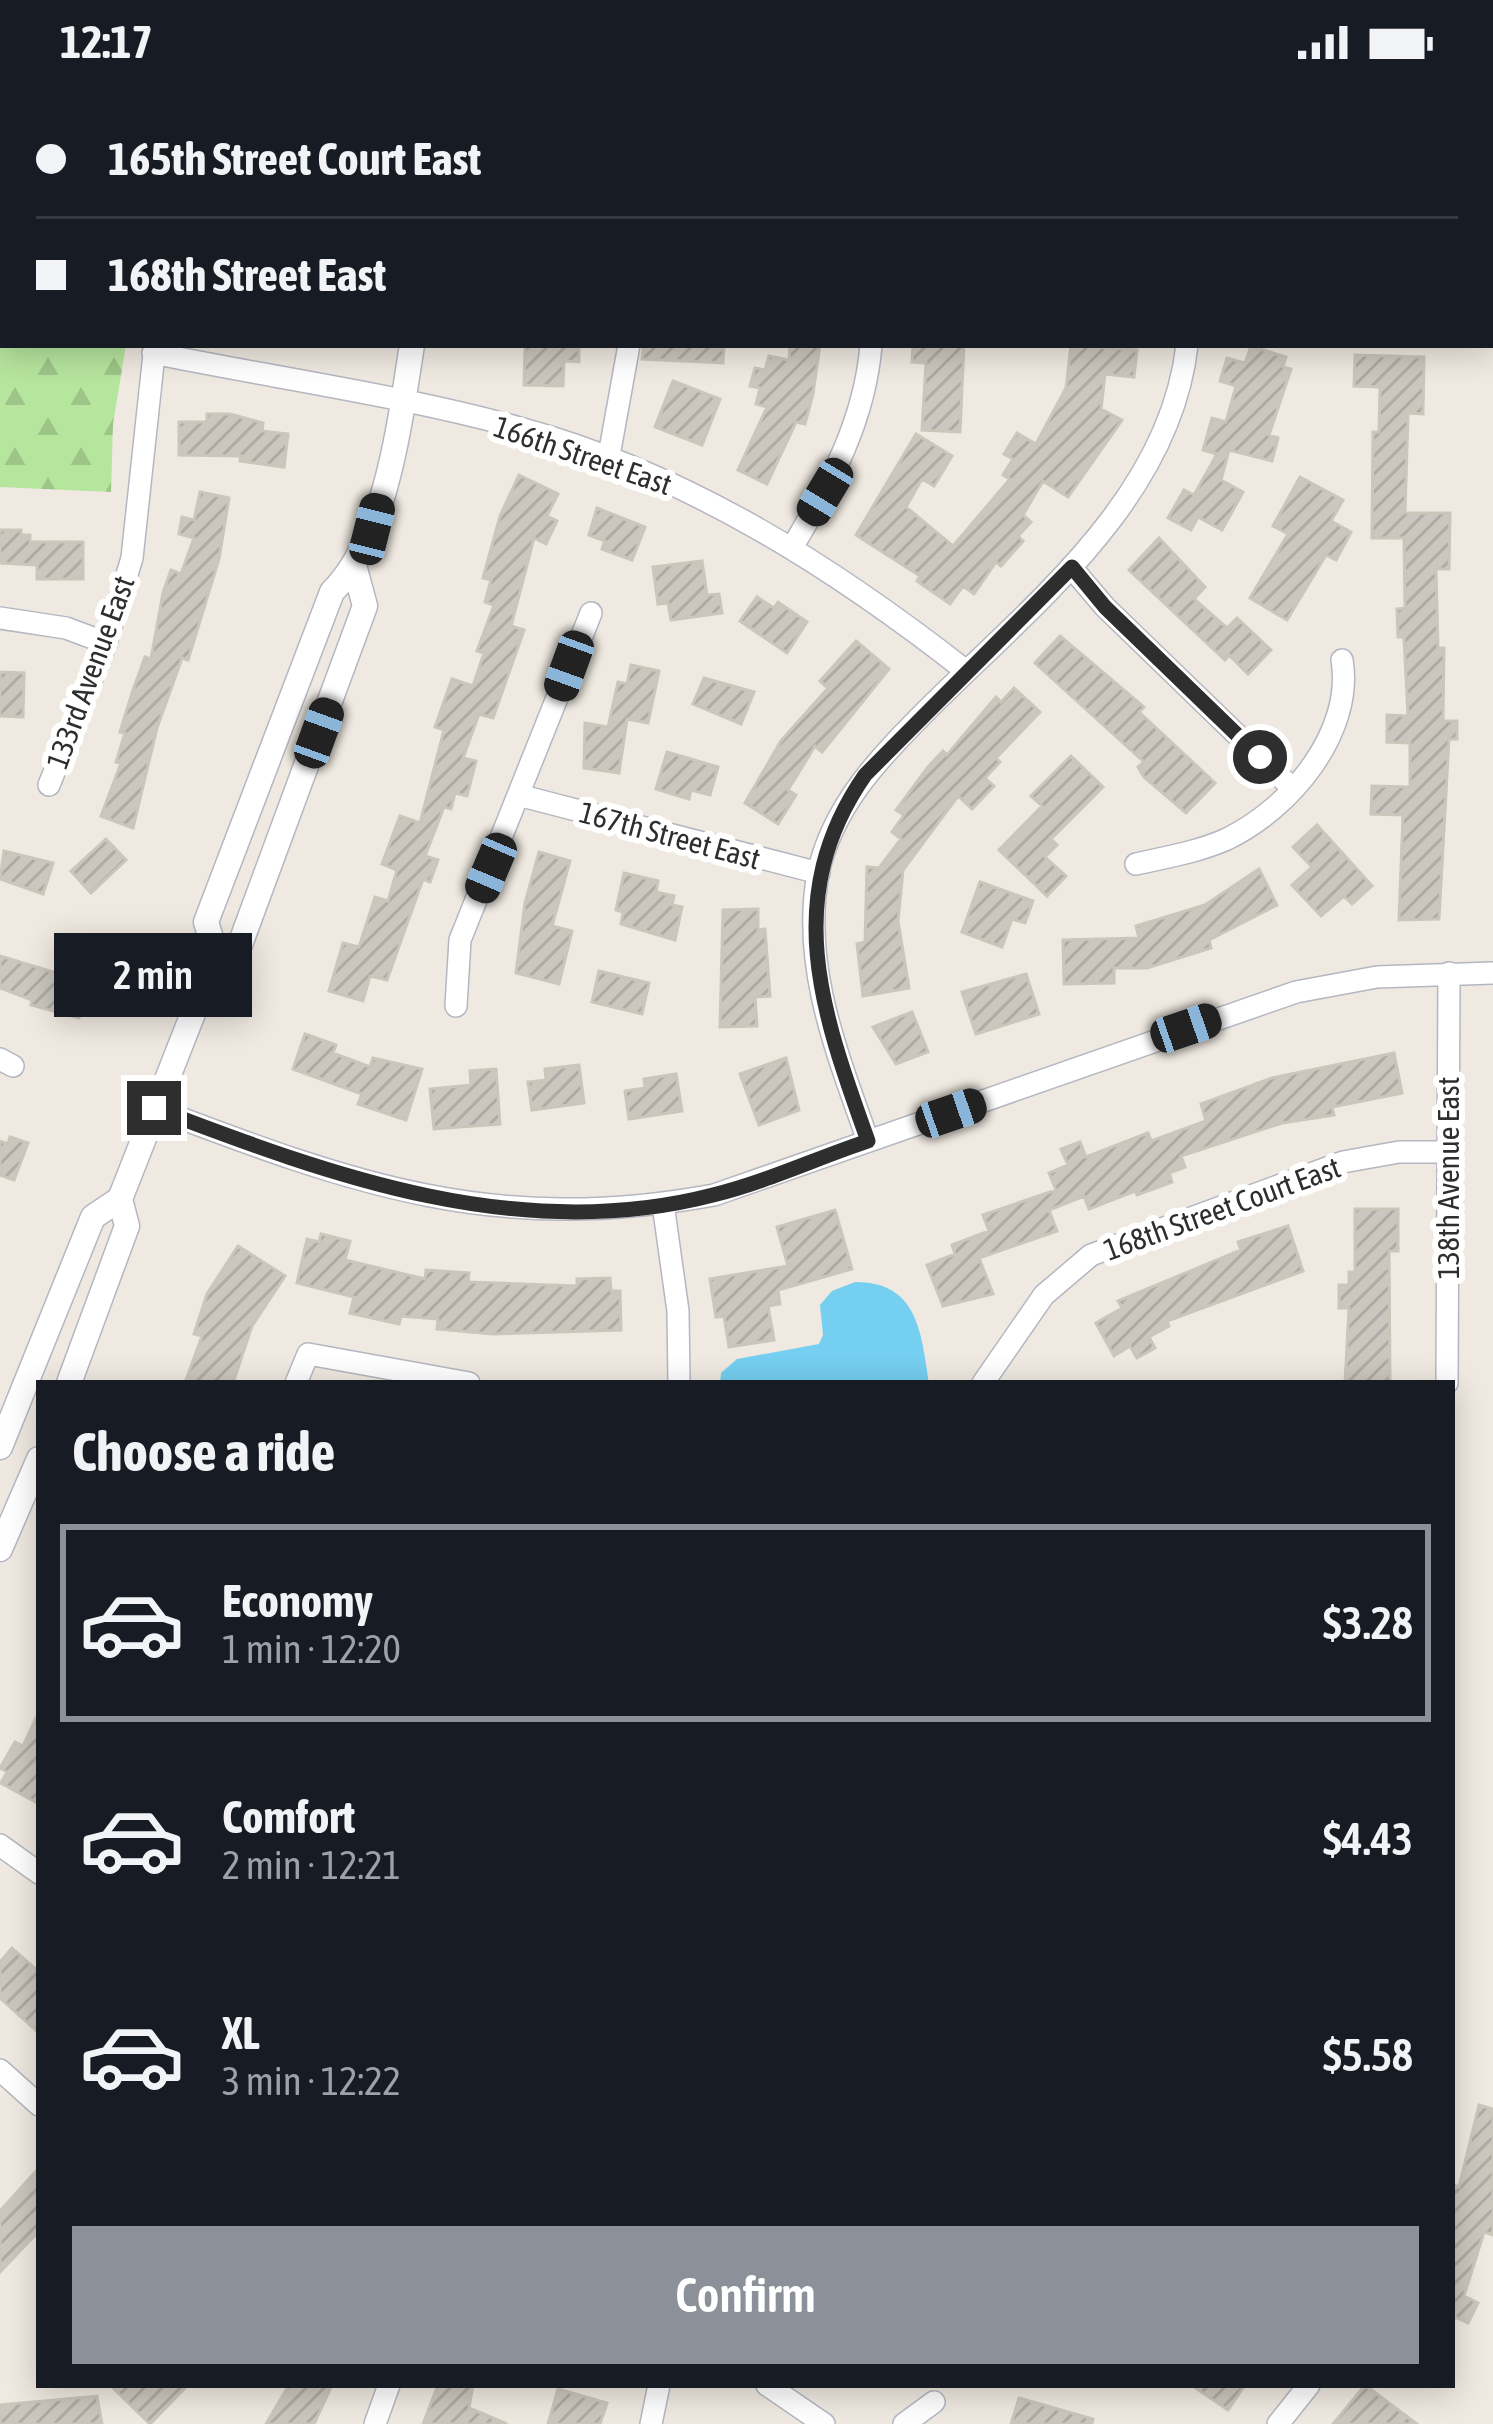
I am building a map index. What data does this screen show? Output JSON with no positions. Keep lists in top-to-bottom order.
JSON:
{
  "streets": {
    "street": [
      "166th Street East",
      "133rd Avenue East",
      "167th Street East",
      "138th Avenue East",
      "168th Street Court East"
    ]
  },
  "crossings": [
    ["166th Street East", "133rd Avenue East"],
    ["138th Avenue East", "168th Street Court East"]
  ],
  "page": {
    "status": "12:17",
    "banner": ["165th Street Court East", "168th Street East"],
    "bubble": "2 min",
    "heading": "Choose a ride",
    "list": [
      {
        "name": "Economy",
        "note": "1 min · 12:20",
        "value": "$3.28"
      },
      {
        "name": "Comfort",
        "note": "2 min · 12:21",
        "value": "$4.43"
      },
      {
        "name": "XL",
        "note": "3 min · 12:22",
        "value": "$5.58"
      }
    ],
    "buttons": "Confirm"
  }
}
